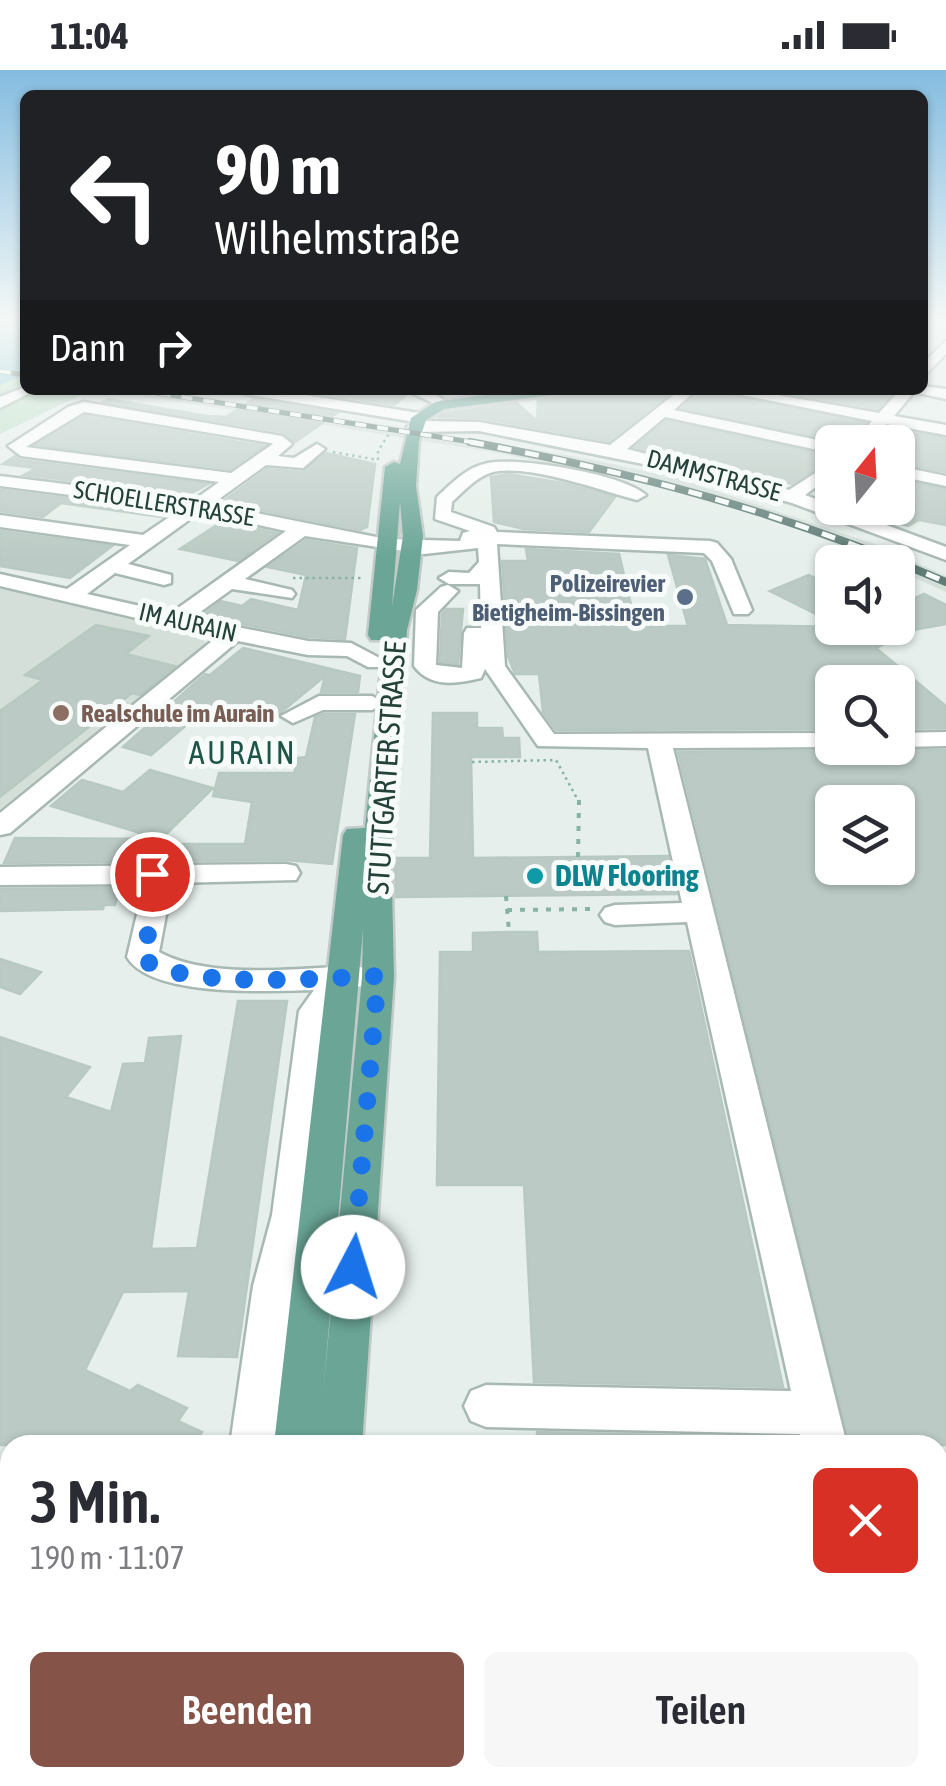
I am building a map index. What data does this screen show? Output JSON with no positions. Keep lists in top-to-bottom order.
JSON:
{
  "streets": {
    "main road": ["STUTTGARTER STRASSE"],
    "street": ["DAMMSTRASSE", "SCHOELLERSTRASSE", "IM AURAIN"]
  },
  "crossings": [
    ["DAMMSTRASSE", "STUTTGARTER STRASSE"],
    ["SCHOELLERSTRASSE", "STUTTGARTER STRASSE"],
    ["IM AURAIN", "STUTTGARTER STRASSE"]
  ],
  "districts": ["AURAIN"],
  "places": ["Polizeirevier Bietigheim-Bissingen", "Realschule im Aurain", "DLW Flooring"],
  "north": "top",
  "page": {
    "status": "11:04",
    "turn": ["90 m", "Wilhelmstraße"],
    "then": "Dann",
    "heading": ["3 Min.", "190 m · 11:07"],
    "buttons": ["Beenden", "Teilen"]
  }
}
